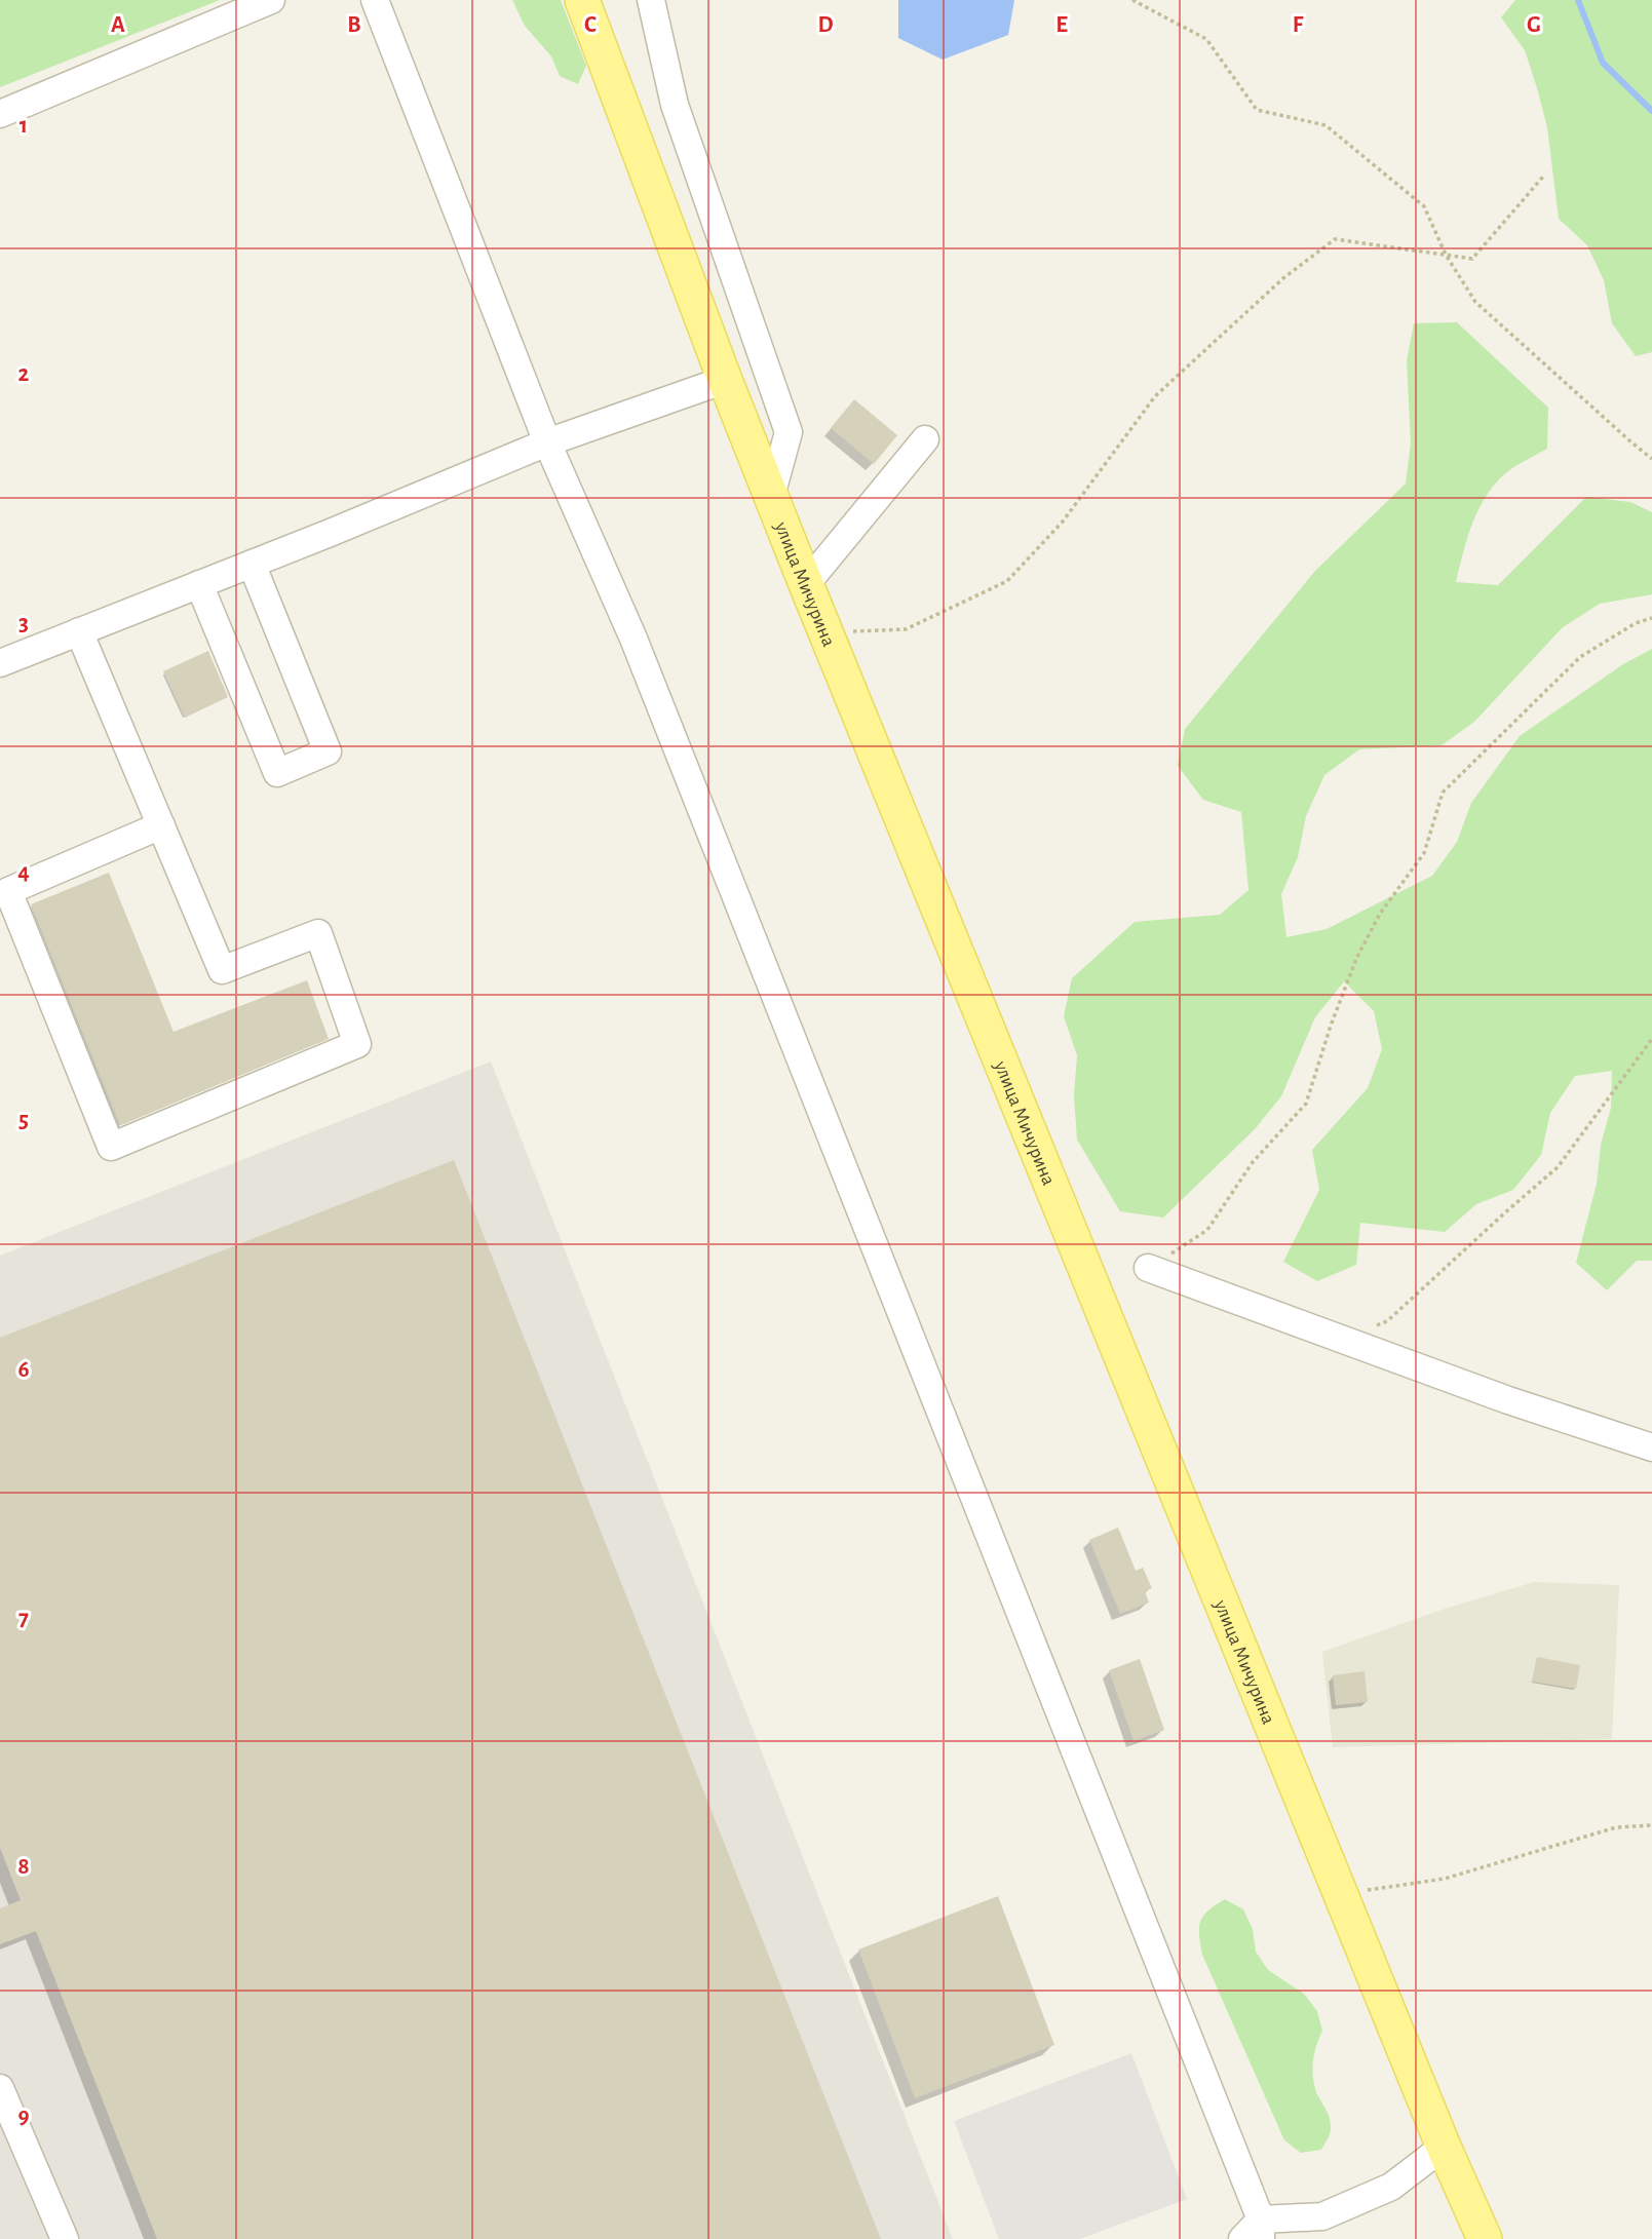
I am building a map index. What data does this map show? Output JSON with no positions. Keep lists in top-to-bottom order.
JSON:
{
  "streets": {
    "main road": ["улица Мичурина"]
  },
  "grid": {
    "columns": [
      "A",
      "B",
      "C",
      "D",
      "E",
      "F",
      "G"
    ],
    "rows": [
      "1",
      "2",
      "3",
      "4",
      "5",
      "6",
      "7",
      "8",
      "9"
    ]
  }
}
